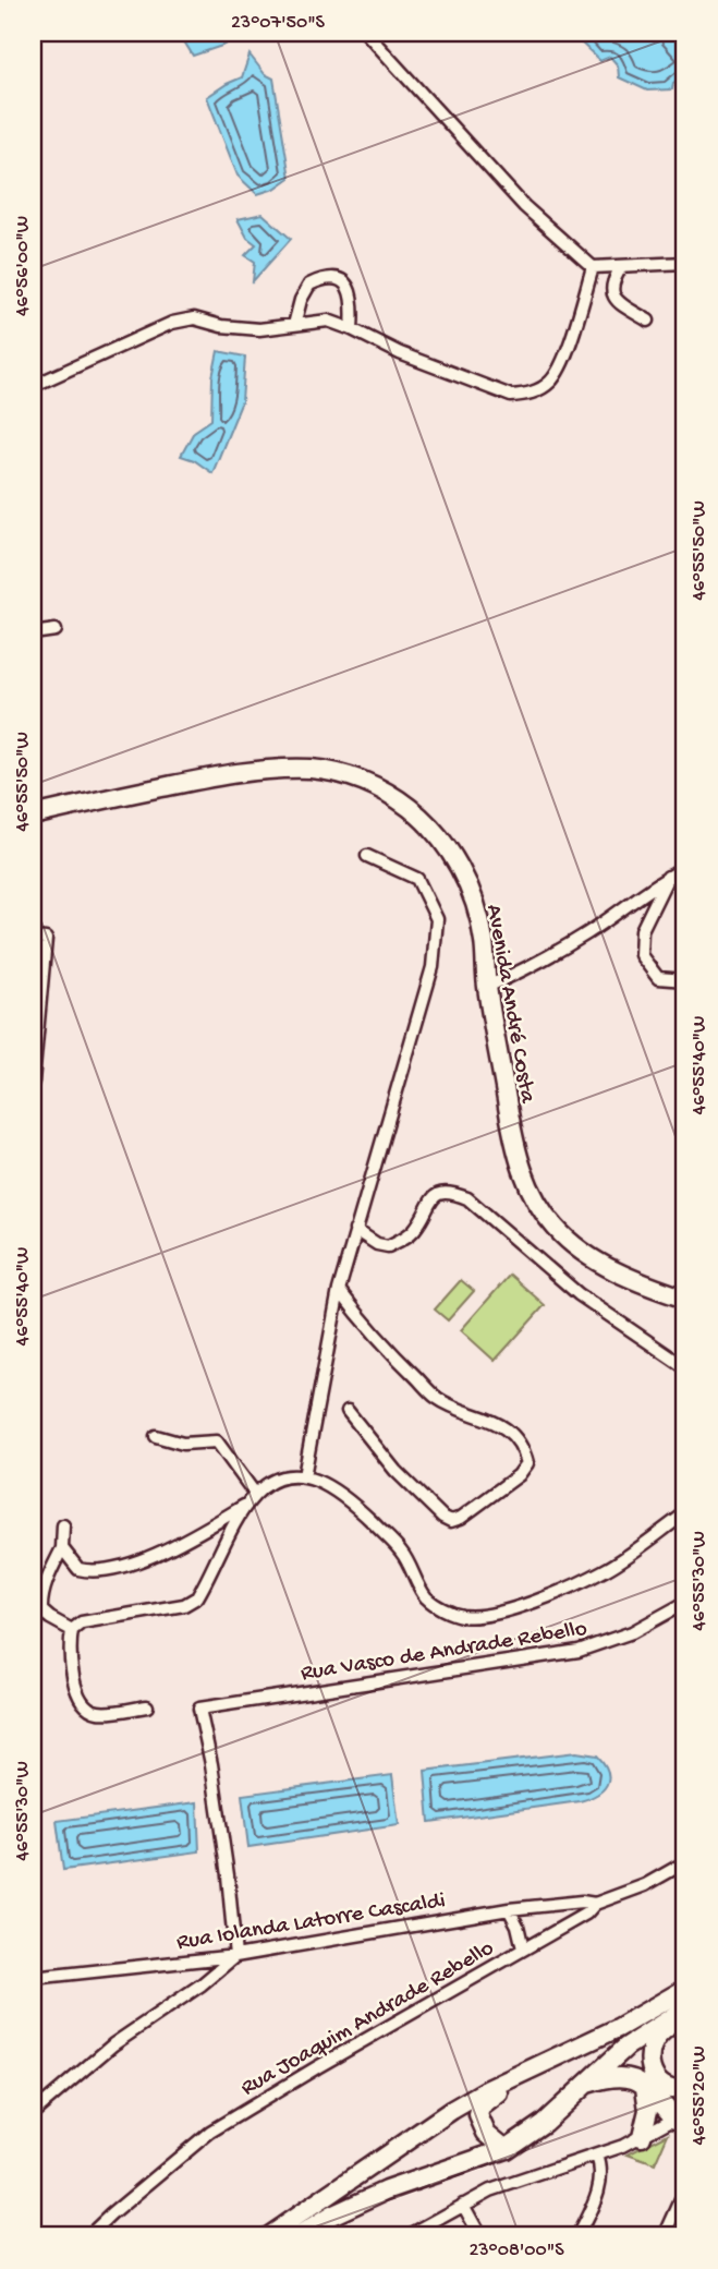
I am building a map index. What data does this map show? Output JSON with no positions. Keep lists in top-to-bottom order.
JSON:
{
  "streets": {
    "main road": ["Avenida André Costa"],
    "street": ["Rua Vasco de Andrade Rebello", "Rua Iolanda Latorre Cascaldi", "Rua Joaquim Andrade Rebello"]
  },
  "crossings": [
    ["Rua Vasco de Andrade Rebello", "Rua Iolanda Latorre Cascaldi"],
    ["Rua Iolanda Latorre Cascaldi", "Rua Joaquim Andrade Rebello"]
  ],
  "coordinates": [
    "23°07'50\"S",
    "46°56'00\"W",
    "46°55'50\"W",
    "46°55'40\"W",
    "46°55'30\"W",
    "46°55'20\"W",
    "23°08'00\"S"
  ]
}
